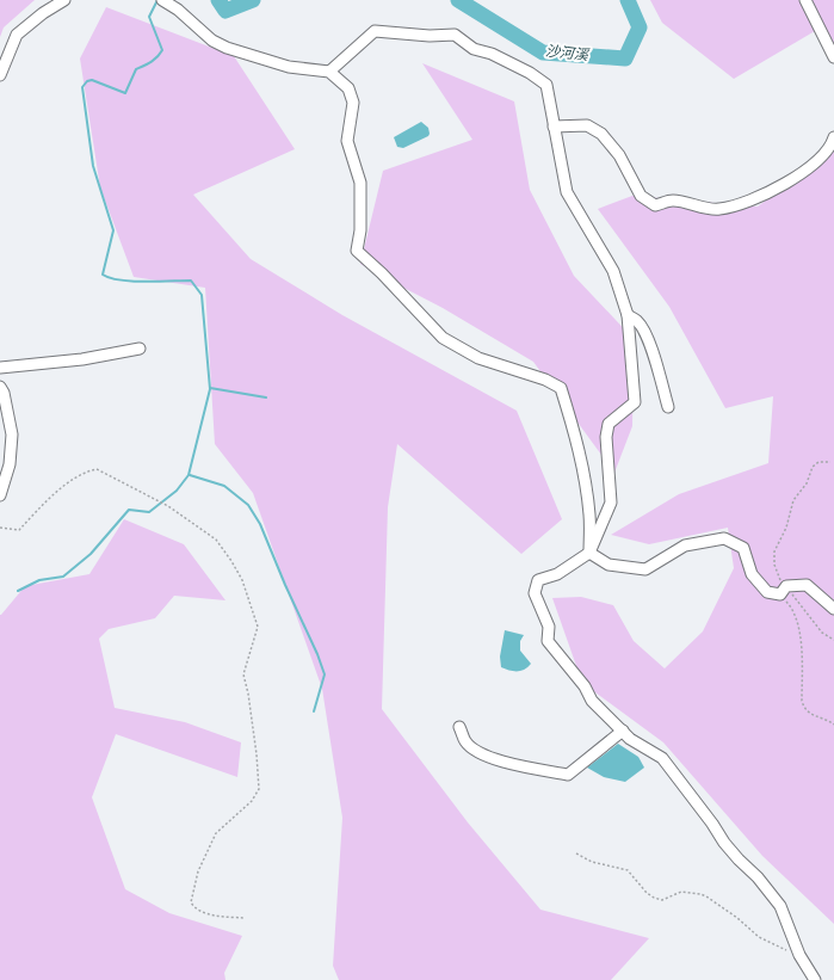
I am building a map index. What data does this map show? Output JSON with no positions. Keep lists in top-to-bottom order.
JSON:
{
  "water": ["沙河溪"]
}
